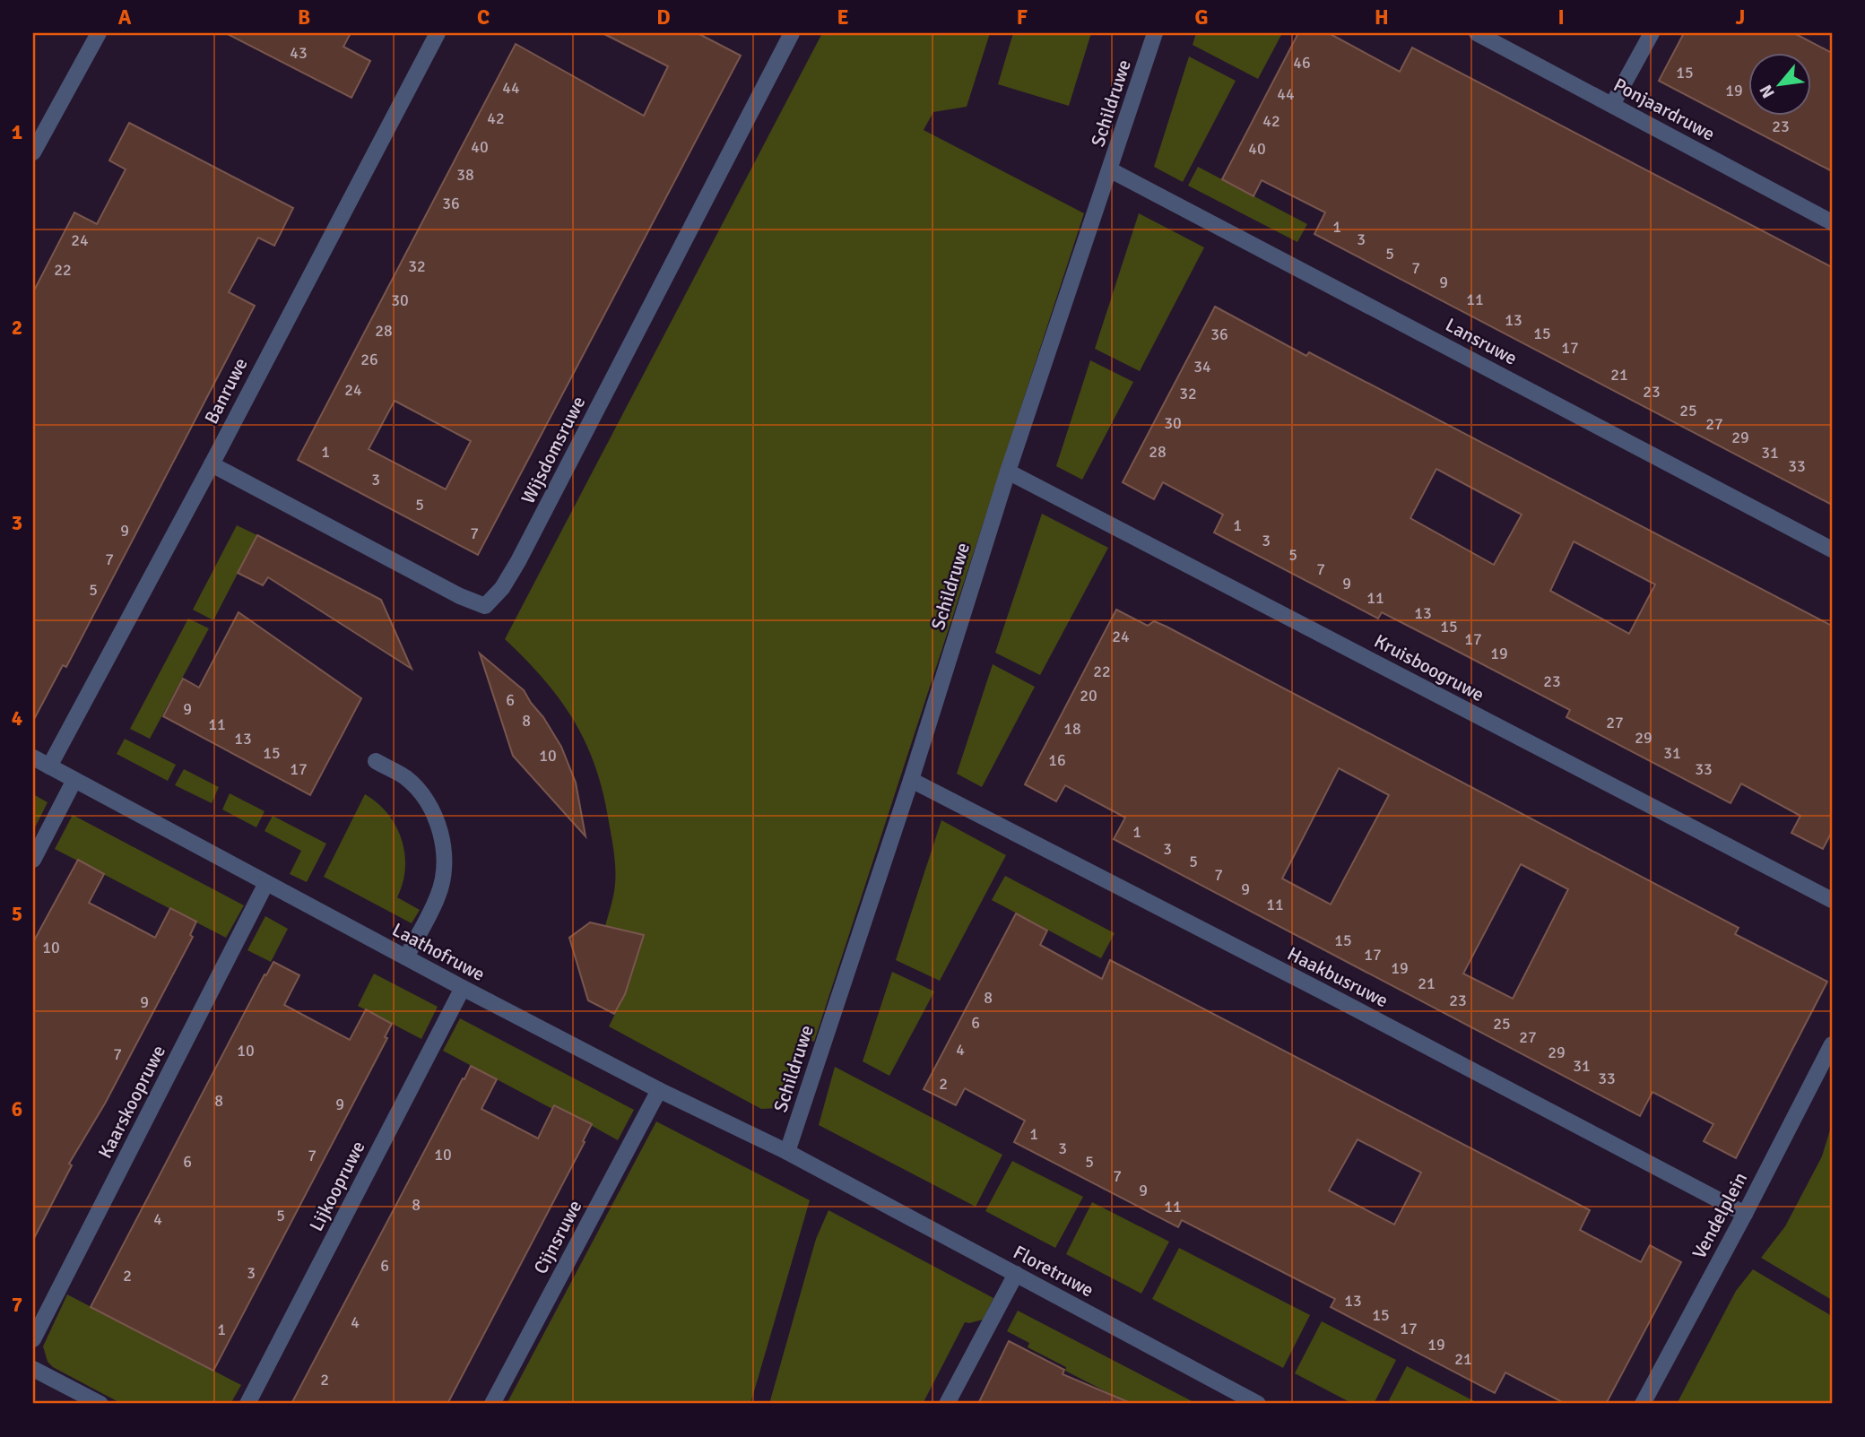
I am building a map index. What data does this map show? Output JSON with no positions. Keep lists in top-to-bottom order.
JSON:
{
  "streets": {
    "street": [
      "Schildruwe",
      "Ponjaardruwe",
      "Lansruwe",
      "Banruwe",
      "Wijsdomsruwe",
      "Kruisboogruwe",
      "Laathofruwe",
      "Haakbusruwe",
      "Kaarskoopruwe",
      "Lijkoopruwe",
      "Vendelplein",
      "Cijnsruwe",
      "Floretruwe"
    ]
  },
  "crossings": [
    ["Schildruwe", "Lansruwe"],
    ["Schildruwe", "Kruisboogruwe"],
    ["Schildruwe", "Laathofruwe"],
    ["Schildruwe", "Haakbusruwe"],
    ["Banruwe", "Wijsdomsruwe"],
    ["Banruwe", "Laathofruwe"],
    ["Laathofruwe", "Kaarskoopruwe"],
    ["Laathofruwe", "Lijkoopruwe"],
    ["Laathofruwe", "Cijnsruwe"],
    ["Laathofruwe", "Floretruwe"],
    ["Haakbusruwe", "Vendelplein"]
  ],
  "house_numbers": [
    "43",
    "46",
    "15",
    "44",
    "19",
    "44",
    "42",
    "42",
    "23",
    "40",
    "40",
    "38",
    "36",
    "1",
    "3",
    "24",
    "5",
    "32",
    "7",
    "22",
    "9",
    "11",
    "30",
    "13",
    "28",
    "15",
    "36",
    "17",
    "26",
    "34",
    "21",
    "24",
    "23",
    "32",
    "25",
    "30",
    "27",
    "29",
    "1",
    "28",
    "31",
    "33",
    "3",
    "5",
    "1",
    "9",
    "7",
    "3",
    "5",
    "7",
    "7",
    "9",
    "5",
    "11",
    "13",
    "15",
    "24",
    "17",
    "19",
    "22",
    "23",
    "20",
    "6",
    "9",
    "8",
    "27",
    "11",
    "18",
    "29",
    "13",
    "15",
    "31",
    "10",
    "16",
    "17",
    "33",
    "1",
    "3",
    "5",
    "7",
    "9",
    "11",
    "15",
    "10",
    "17",
    "19",
    "21",
    "8",
    "23",
    "9",
    "6",
    "25",
    "27",
    "4",
    "10",
    "29",
    "7",
    "31",
    "33",
    "2",
    "8",
    "9",
    "1",
    "3",
    "10",
    "7",
    "6",
    "5",
    "7",
    "9",
    "8",
    "11",
    "5",
    "4",
    "6",
    "3",
    "2",
    "13",
    "15",
    "4",
    "17",
    "1",
    "19",
    "21",
    "2"
  ],
  "north": "bottom left",
  "grid": {
    "columns": [
      "A",
      "B",
      "C",
      "D",
      "E",
      "F",
      "G",
      "H",
      "I",
      "J"
    ],
    "rows": [
      "1",
      "2",
      "3",
      "4",
      "5",
      "6",
      "7"
    ]
  }
}
